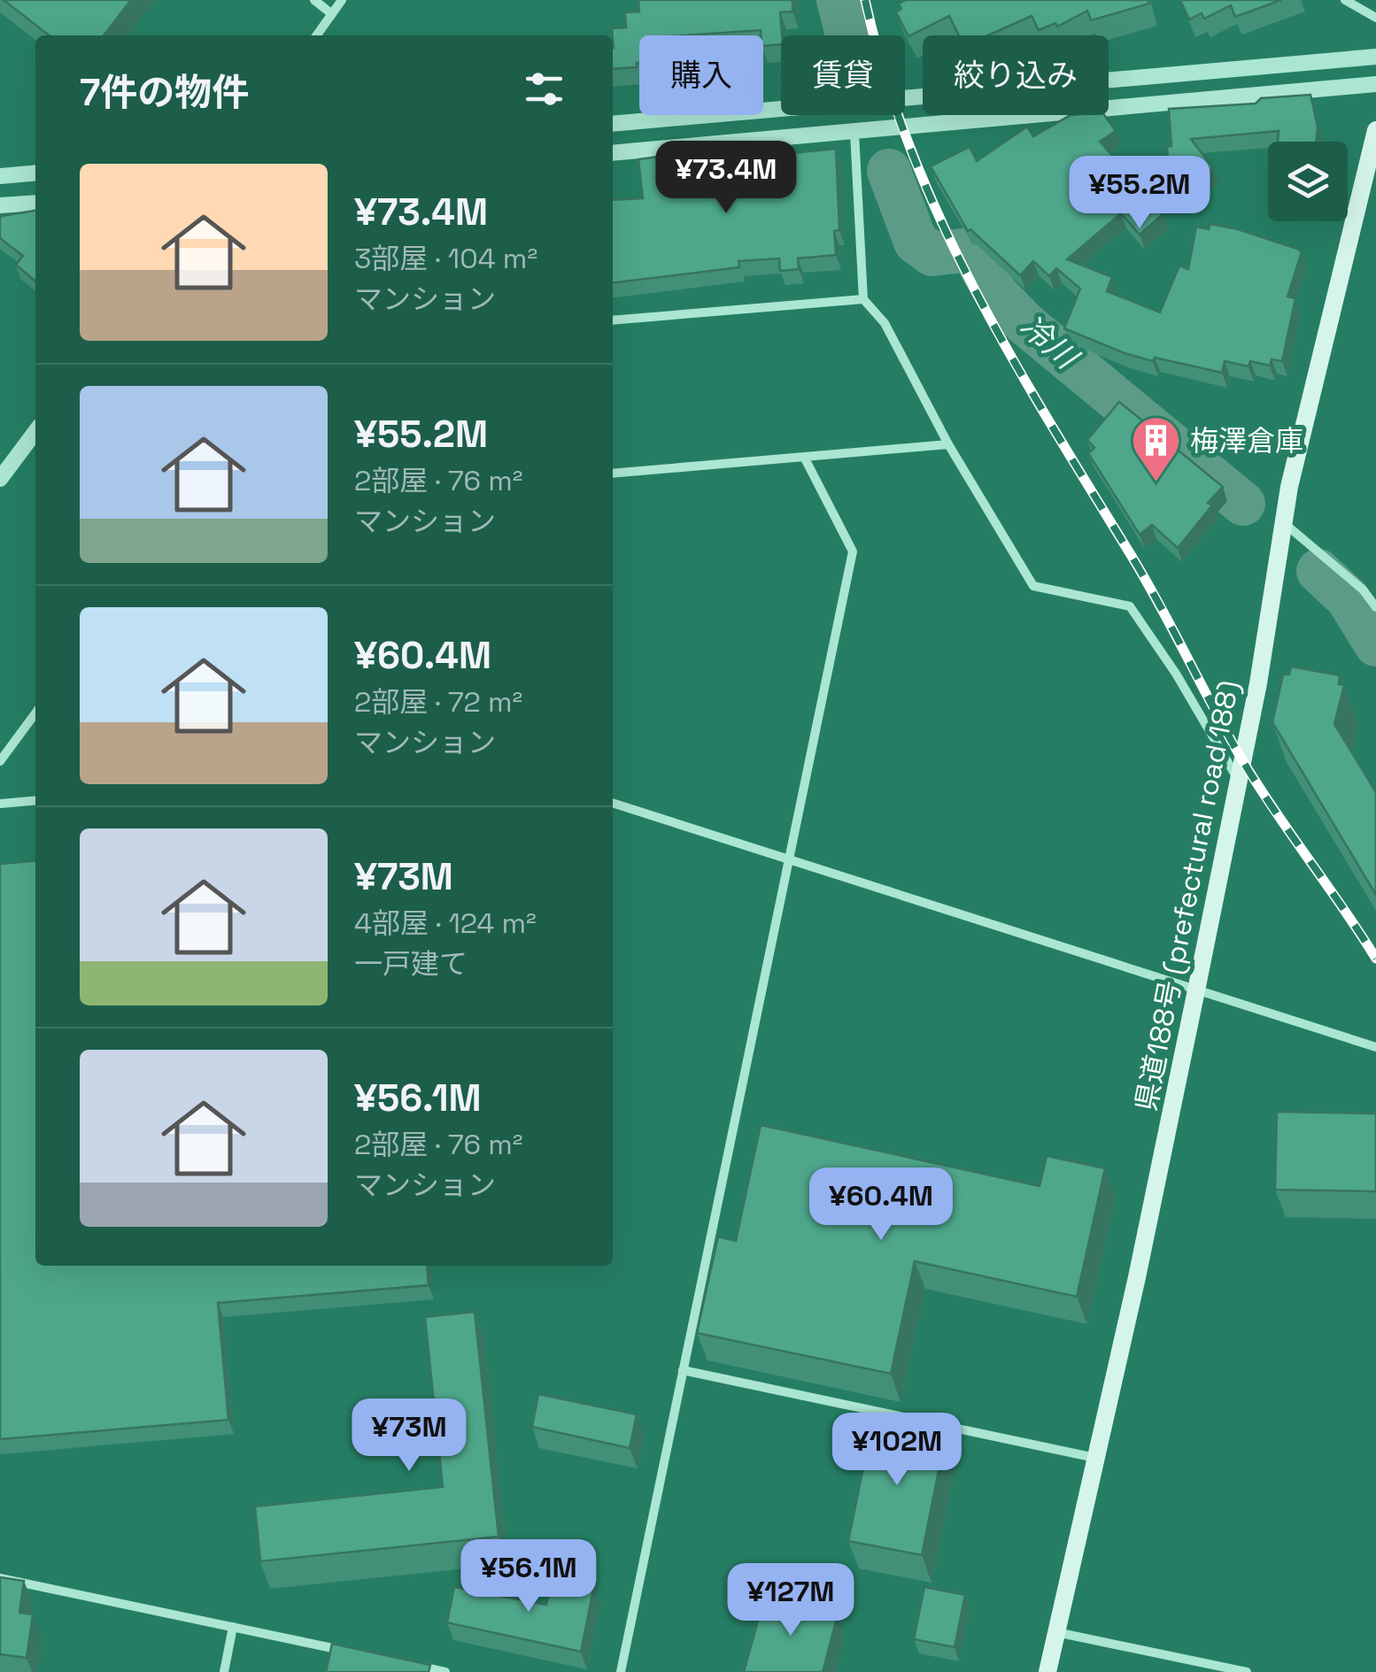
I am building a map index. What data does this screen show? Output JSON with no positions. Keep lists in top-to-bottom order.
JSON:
{
  "streets": {
    "main road": ["県道188号 (prefectural road 188)"]
  },
  "water": ["冷川"],
  "places": {
    "building": ["梅澤倉庫"]
  },
  "page": {
    "chip": ["購入", "賃貸", "絞り込み"],
    "heading": "7件の物件",
    "price": [
      "¥73.4M",
      "¥55.2M",
      "¥60.4M",
      "¥73M",
      "¥102M",
      "¥56.1M",
      "¥127M"
    ],
    "list": [
      {
        "name": "¥73.4M",
        "note": "3部屋 · 104 m² · マンション"
      },
      {
        "name": "¥55.2M",
        "note": "2部屋 · 76 m² · マンション"
      },
      {
        "name": "¥60.4M",
        "note": "2部屋 · 72 m² · マンション"
      },
      {
        "name": "¥73M",
        "note": "4部屋 · 124 m² · 一戸建て"
      },
      {
        "name": "¥56.1M",
        "note": "2部屋 · 76 m² · マンション"
      }
    ]
  }
}
